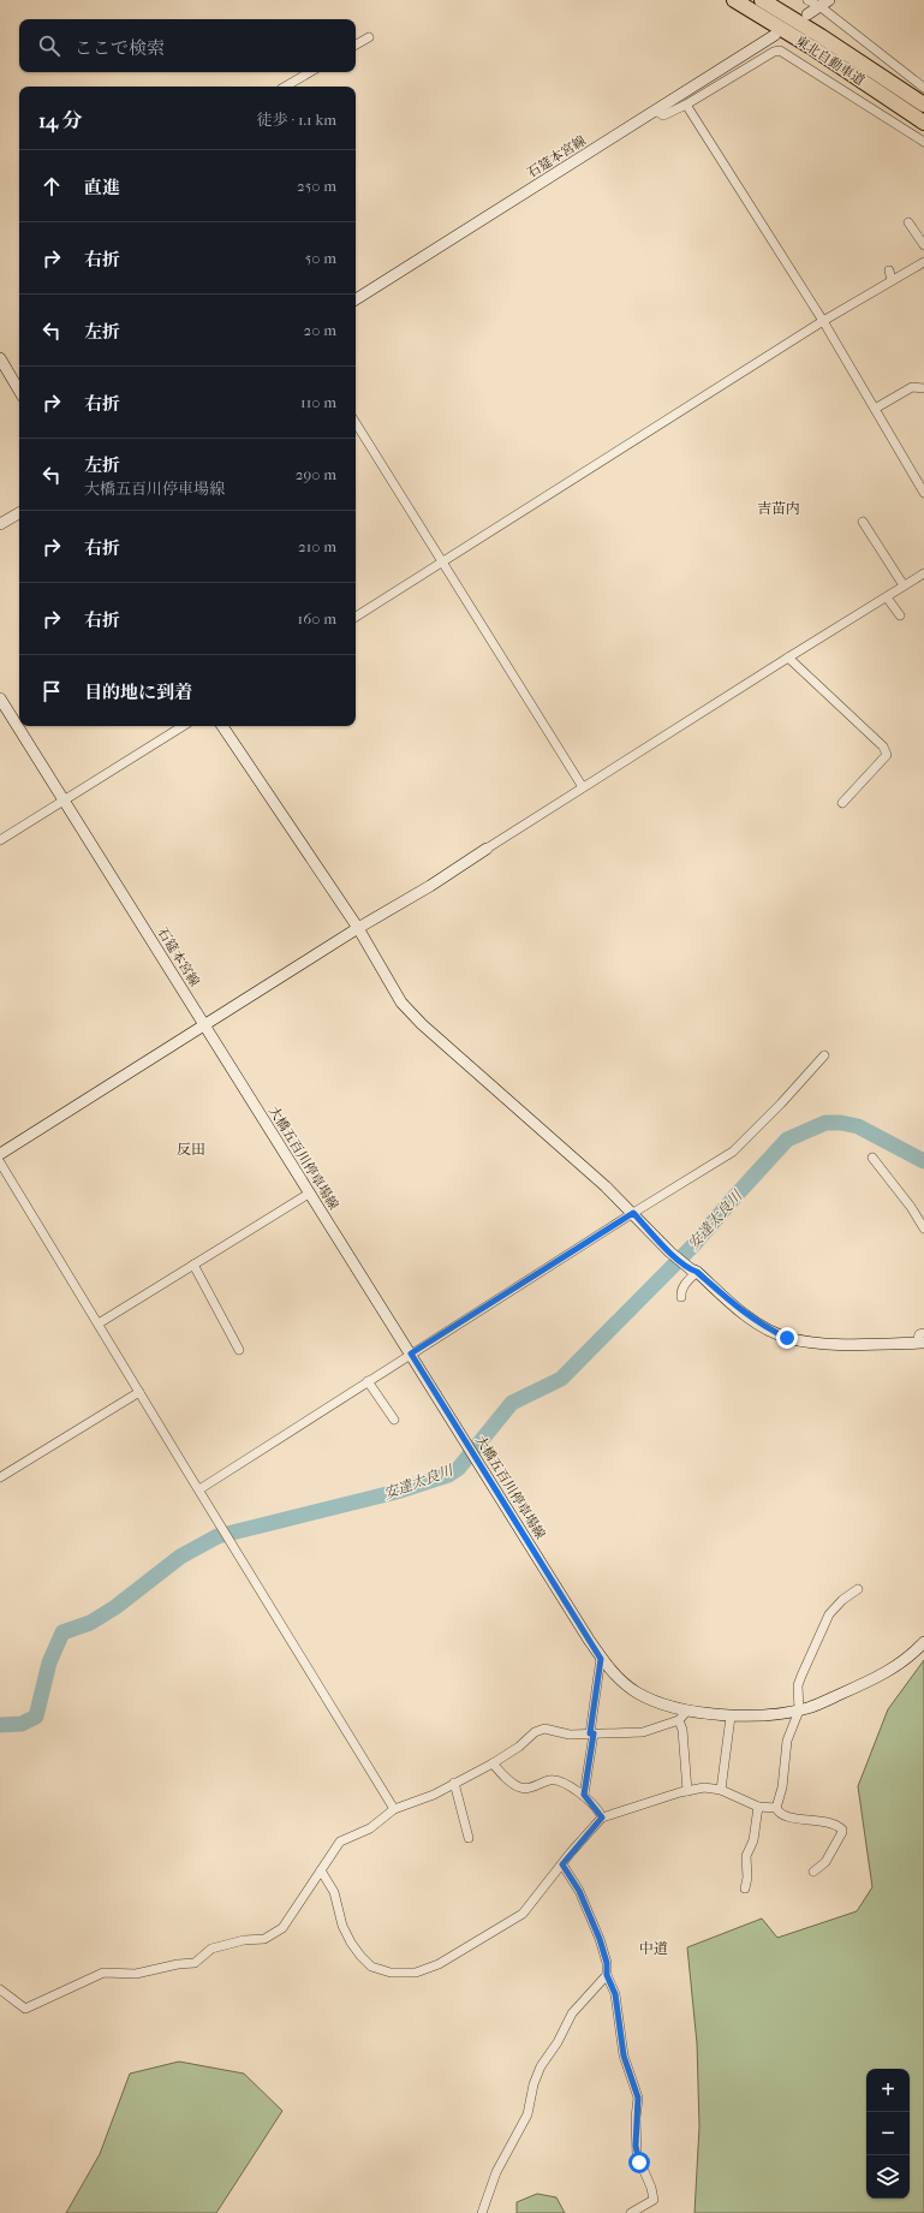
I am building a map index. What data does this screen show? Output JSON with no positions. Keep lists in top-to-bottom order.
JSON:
{
  "streets": {
    "highway": ["東北自動車道"],
    "main road": ["石筵本宮線", "大橋五百川停車場線"]
  },
  "crossings": [
    ["石筵本宮線", "大橋五百川停車場線"]
  ],
  "districts": ["吉苗内", "反田", "中道"],
  "water": ["安達太良川"],
  "page": {
    "search": "ここで検索",
    "heading": ["14 分", "徒歩 · 1.1 km"],
    "list": [
      ["直進", "250 m"],
      ["右折", "50 m"],
      ["左折", "20 m"],
      ["右折", "110 m"],
      ["左折", "大橋五百川停車場線", "290 m"],
      ["右折", "210 m"],
      ["右折", "160 m"],
      "目的地に到着"
    ],
    "map_buttons": ["+", "−"]
  }
}
